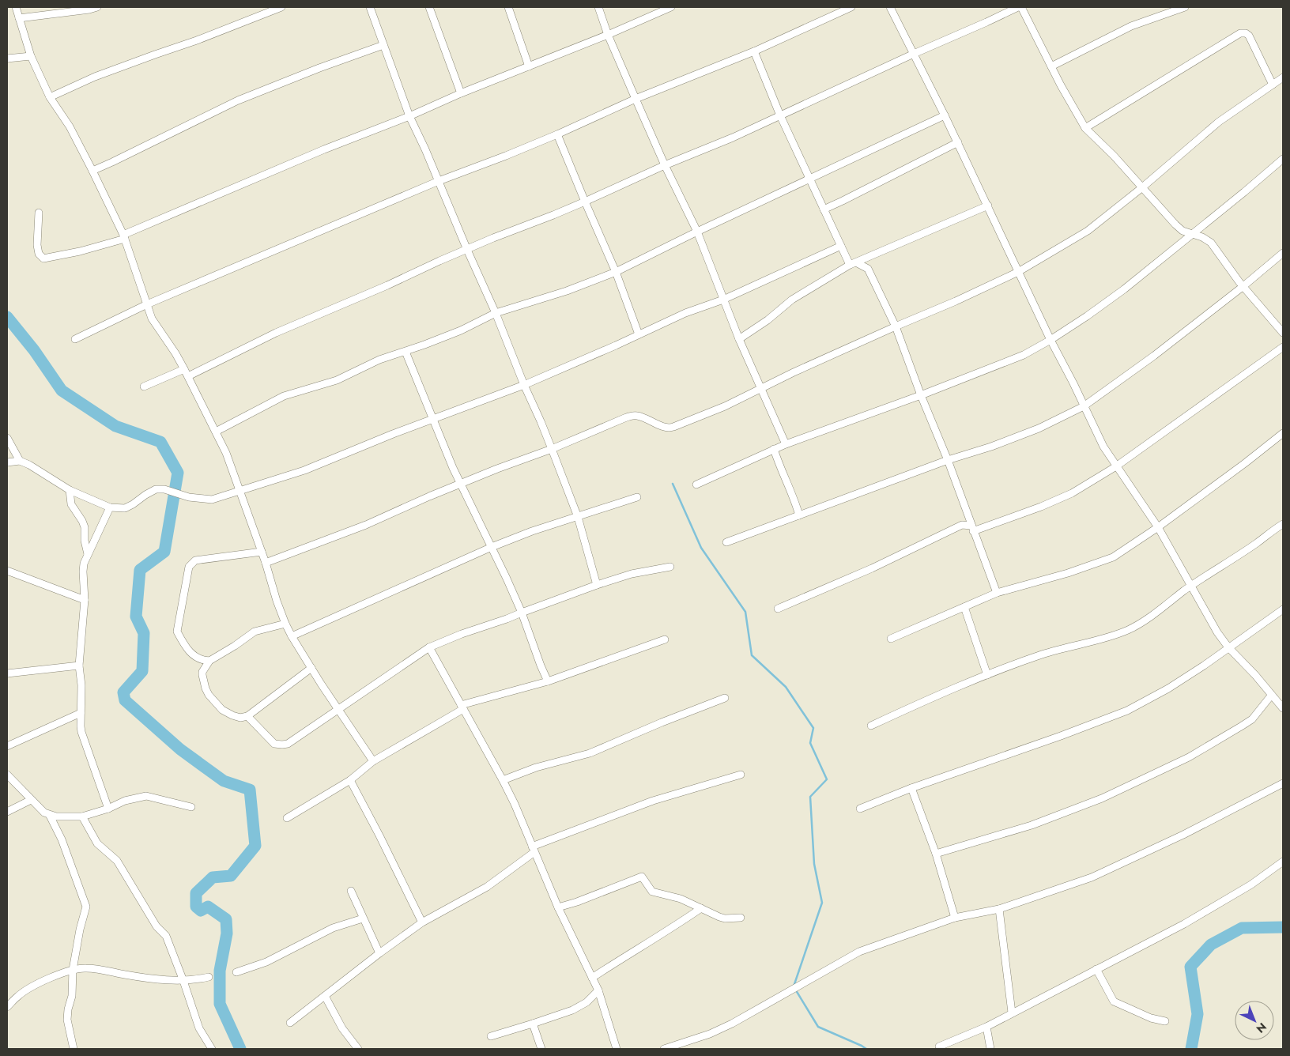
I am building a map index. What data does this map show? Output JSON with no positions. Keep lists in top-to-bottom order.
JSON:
{
  "north": "bottom right"
}
